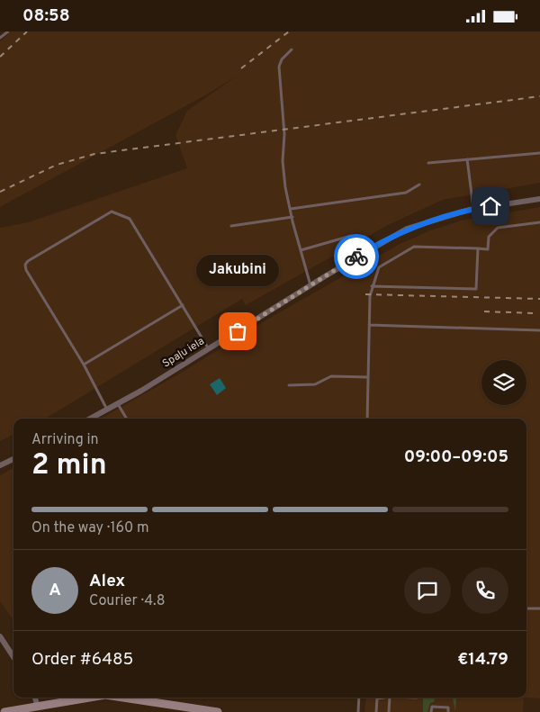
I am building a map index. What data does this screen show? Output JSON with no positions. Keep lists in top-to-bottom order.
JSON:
{
  "streets": {
    "street": ["Spaļu iela"]
  },
  "places": ["Jakubini"],
  "page": {
    "status": "08:58",
    "bubble": "Jakubini",
    "heading": ["2 min", "Arriving in", "09:00–09:05"],
    "panel": [
      "Alex",
      "Courier · 4.8",
      "Order #6485",
      "€14.79"
    ],
    "bar": "On the way · 160 m",
    "round": "A"
  }
}
